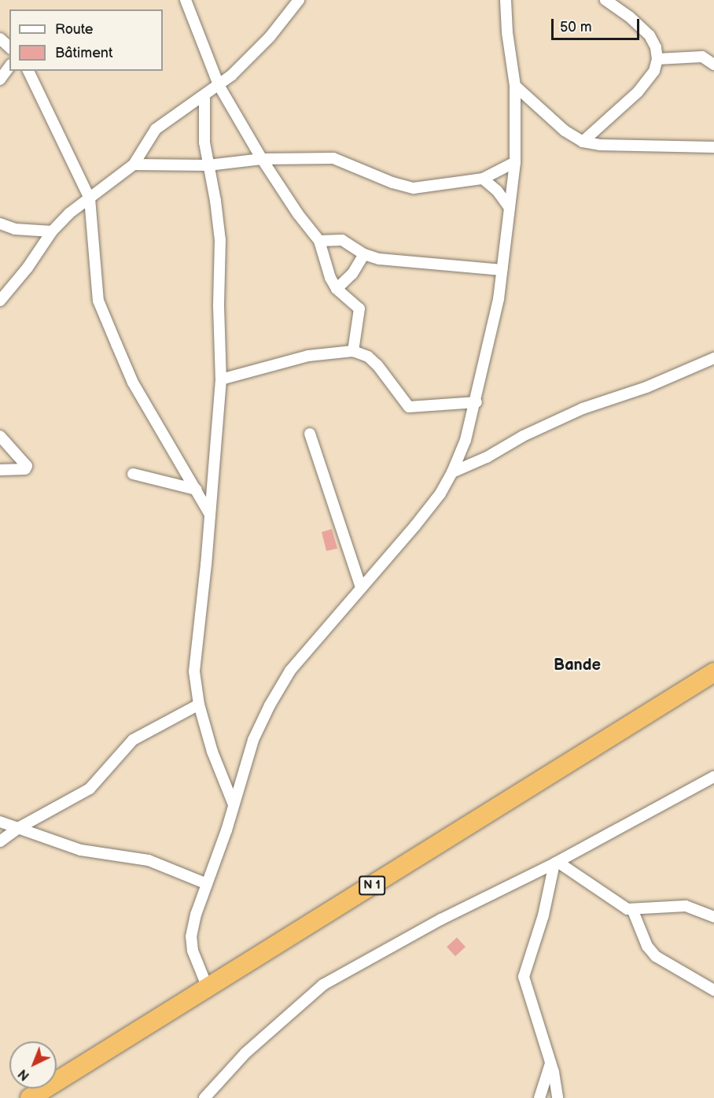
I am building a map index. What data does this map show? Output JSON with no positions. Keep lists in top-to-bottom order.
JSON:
{
  "streets": {
    "highway": ["N 1"]
  },
  "districts": ["Bande"],
  "legend": ["Route", "Bâtiment"],
  "scale_bar": "50 m",
  "north": "bottom left"
}
